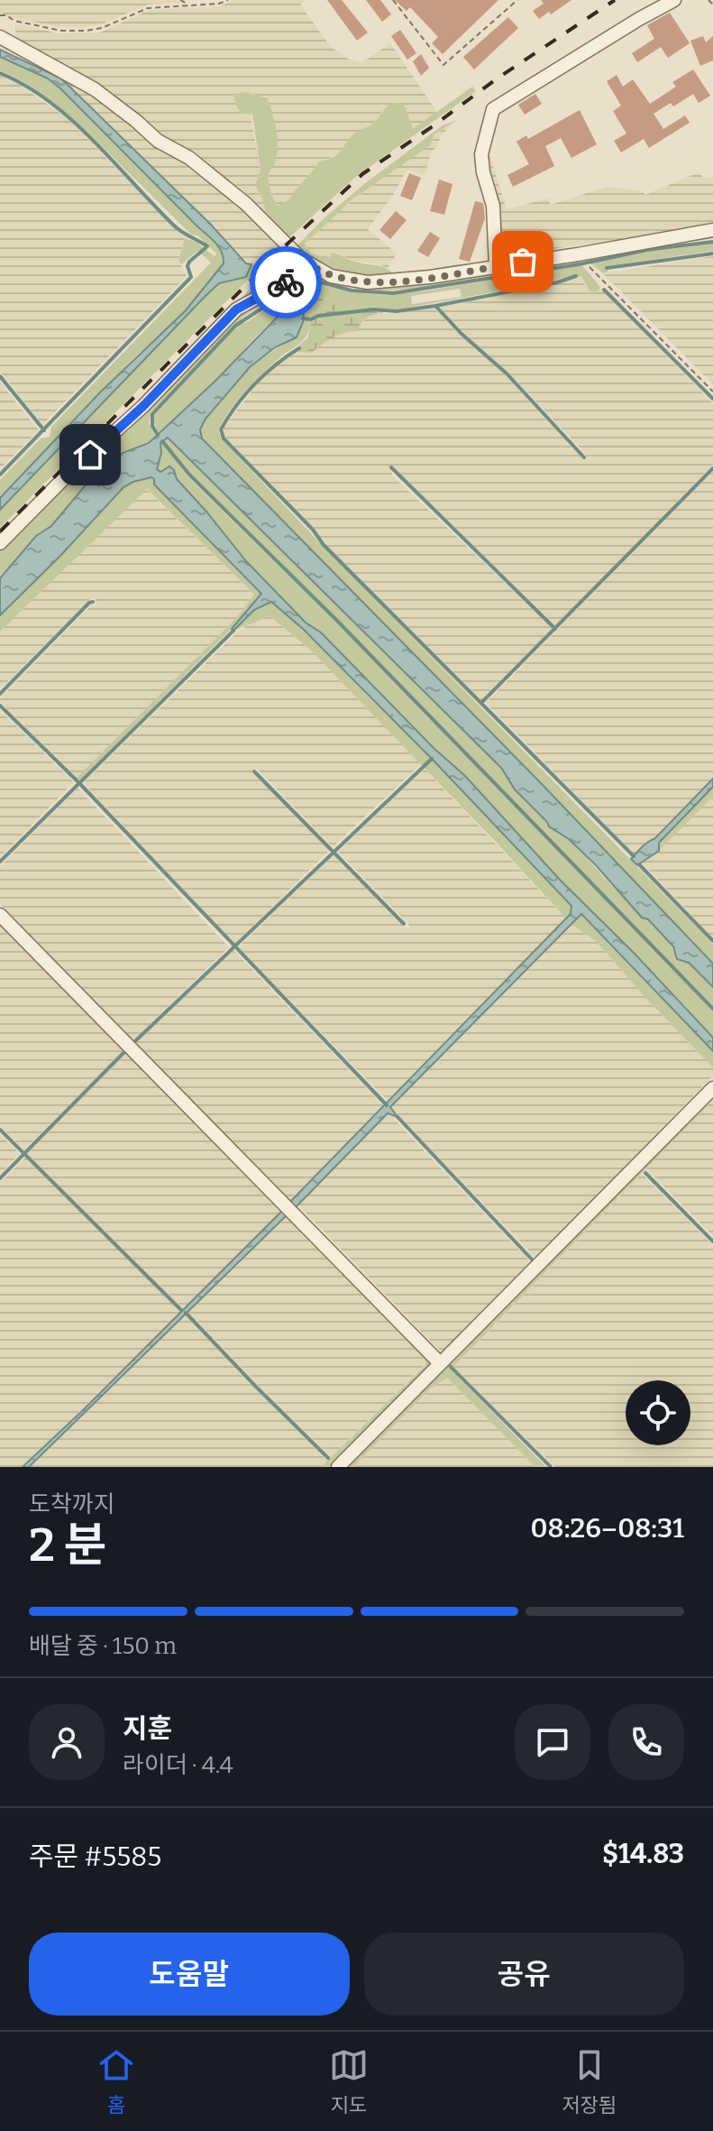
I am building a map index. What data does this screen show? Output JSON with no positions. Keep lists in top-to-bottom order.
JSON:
{
  "page": {
    "heading": ["2 분", "도착까지", "08:26–08:31"],
    "panel": [
      "지훈",
      "라이더 · 4.4",
      "주문 #5585",
      "$14.83"
    ],
    "bar": "배달 중 · 150 m",
    "buttons": ["도움말", "공유"],
    "tabs": ["홈", "지도", "저장됨"]
  }
}
